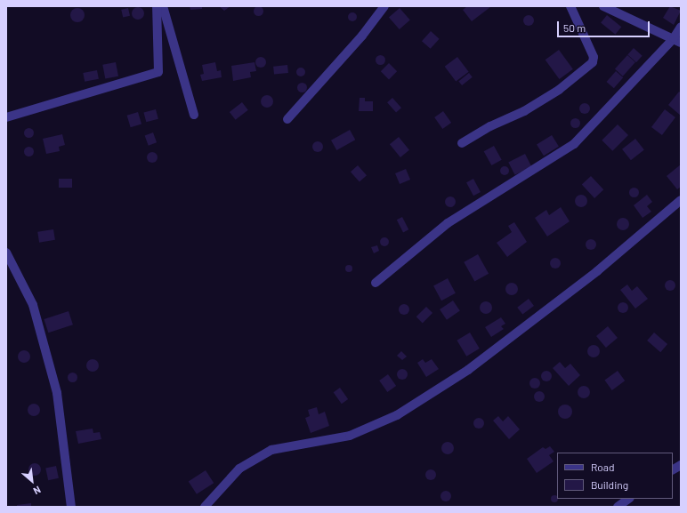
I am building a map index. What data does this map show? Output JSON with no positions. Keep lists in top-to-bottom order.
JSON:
{
  "legend": ["Road", "Building"],
  "scale_bar": "50 m",
  "north": "bottom right"
}
